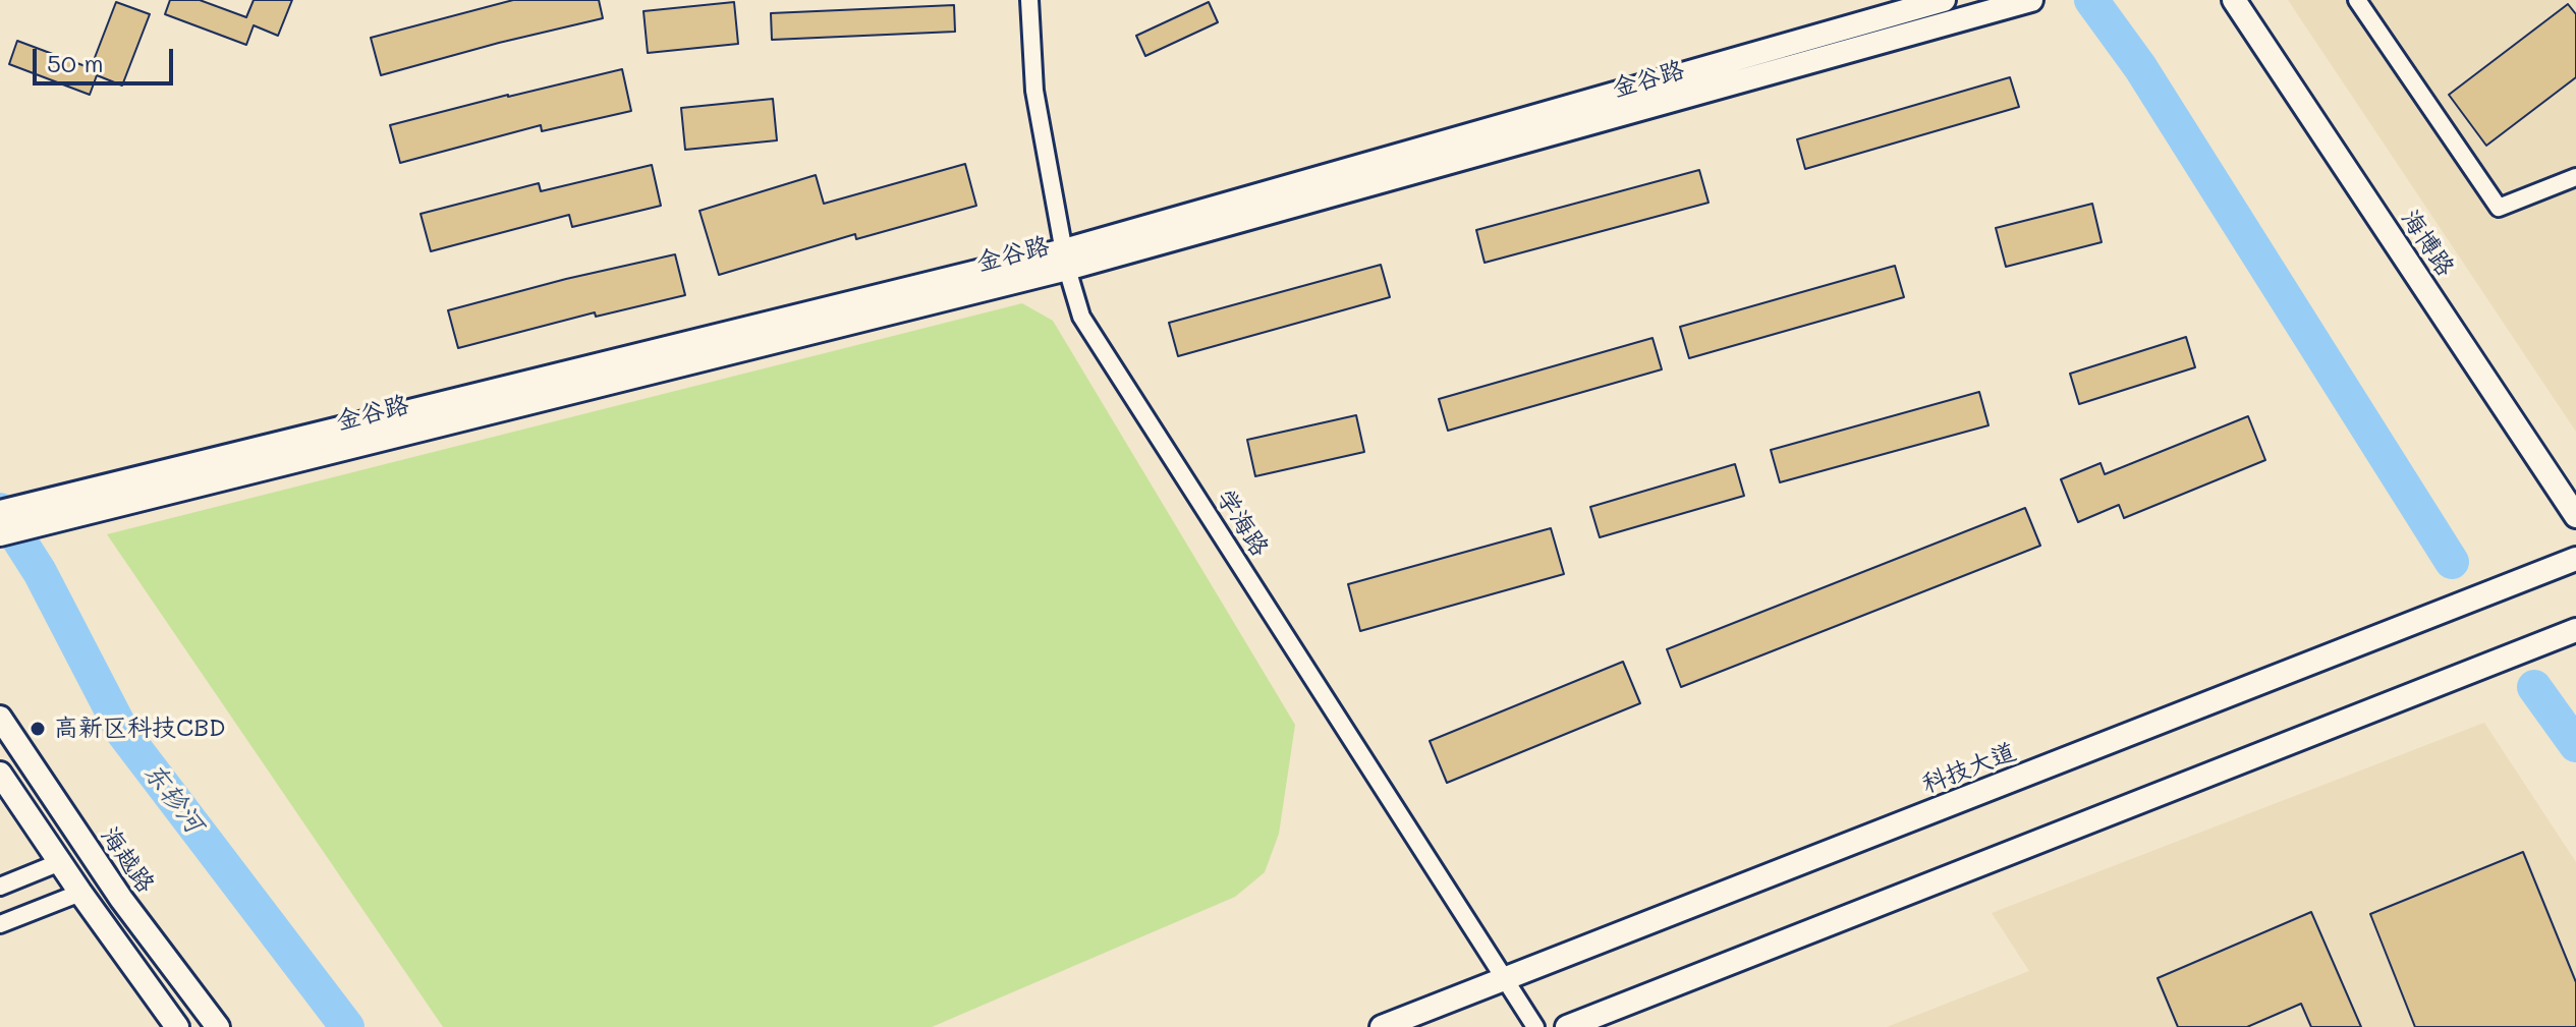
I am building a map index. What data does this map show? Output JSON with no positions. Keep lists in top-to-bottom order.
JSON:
{
  "streets": {
    "street": [
      "金谷路",
      "海博路",
      "学海路",
      "科技大道",
      "海越路"
    ]
  },
  "crossings": [
    ["金谷路", "学海路"],
    ["学海路", "科技大道"]
  ],
  "water": ["东轸河"],
  "places": ["高新区科技CBD"],
  "scale_bar": "50 m"
}
